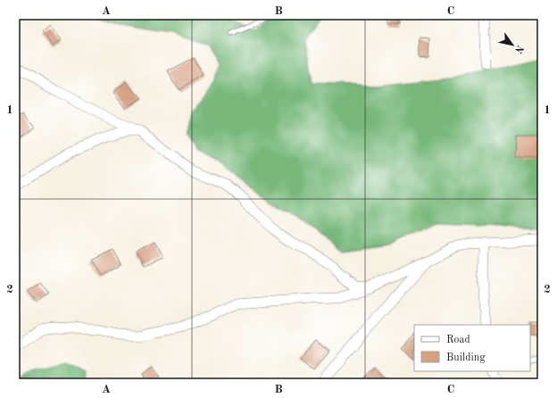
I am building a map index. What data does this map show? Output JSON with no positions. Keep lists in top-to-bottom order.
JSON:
{
  "legend": ["Road", "Building"],
  "north": "bottom right",
  "grid": {
    "columns": ["A", "B", "C"],
    "rows": ["1", "2"]
  }
}
